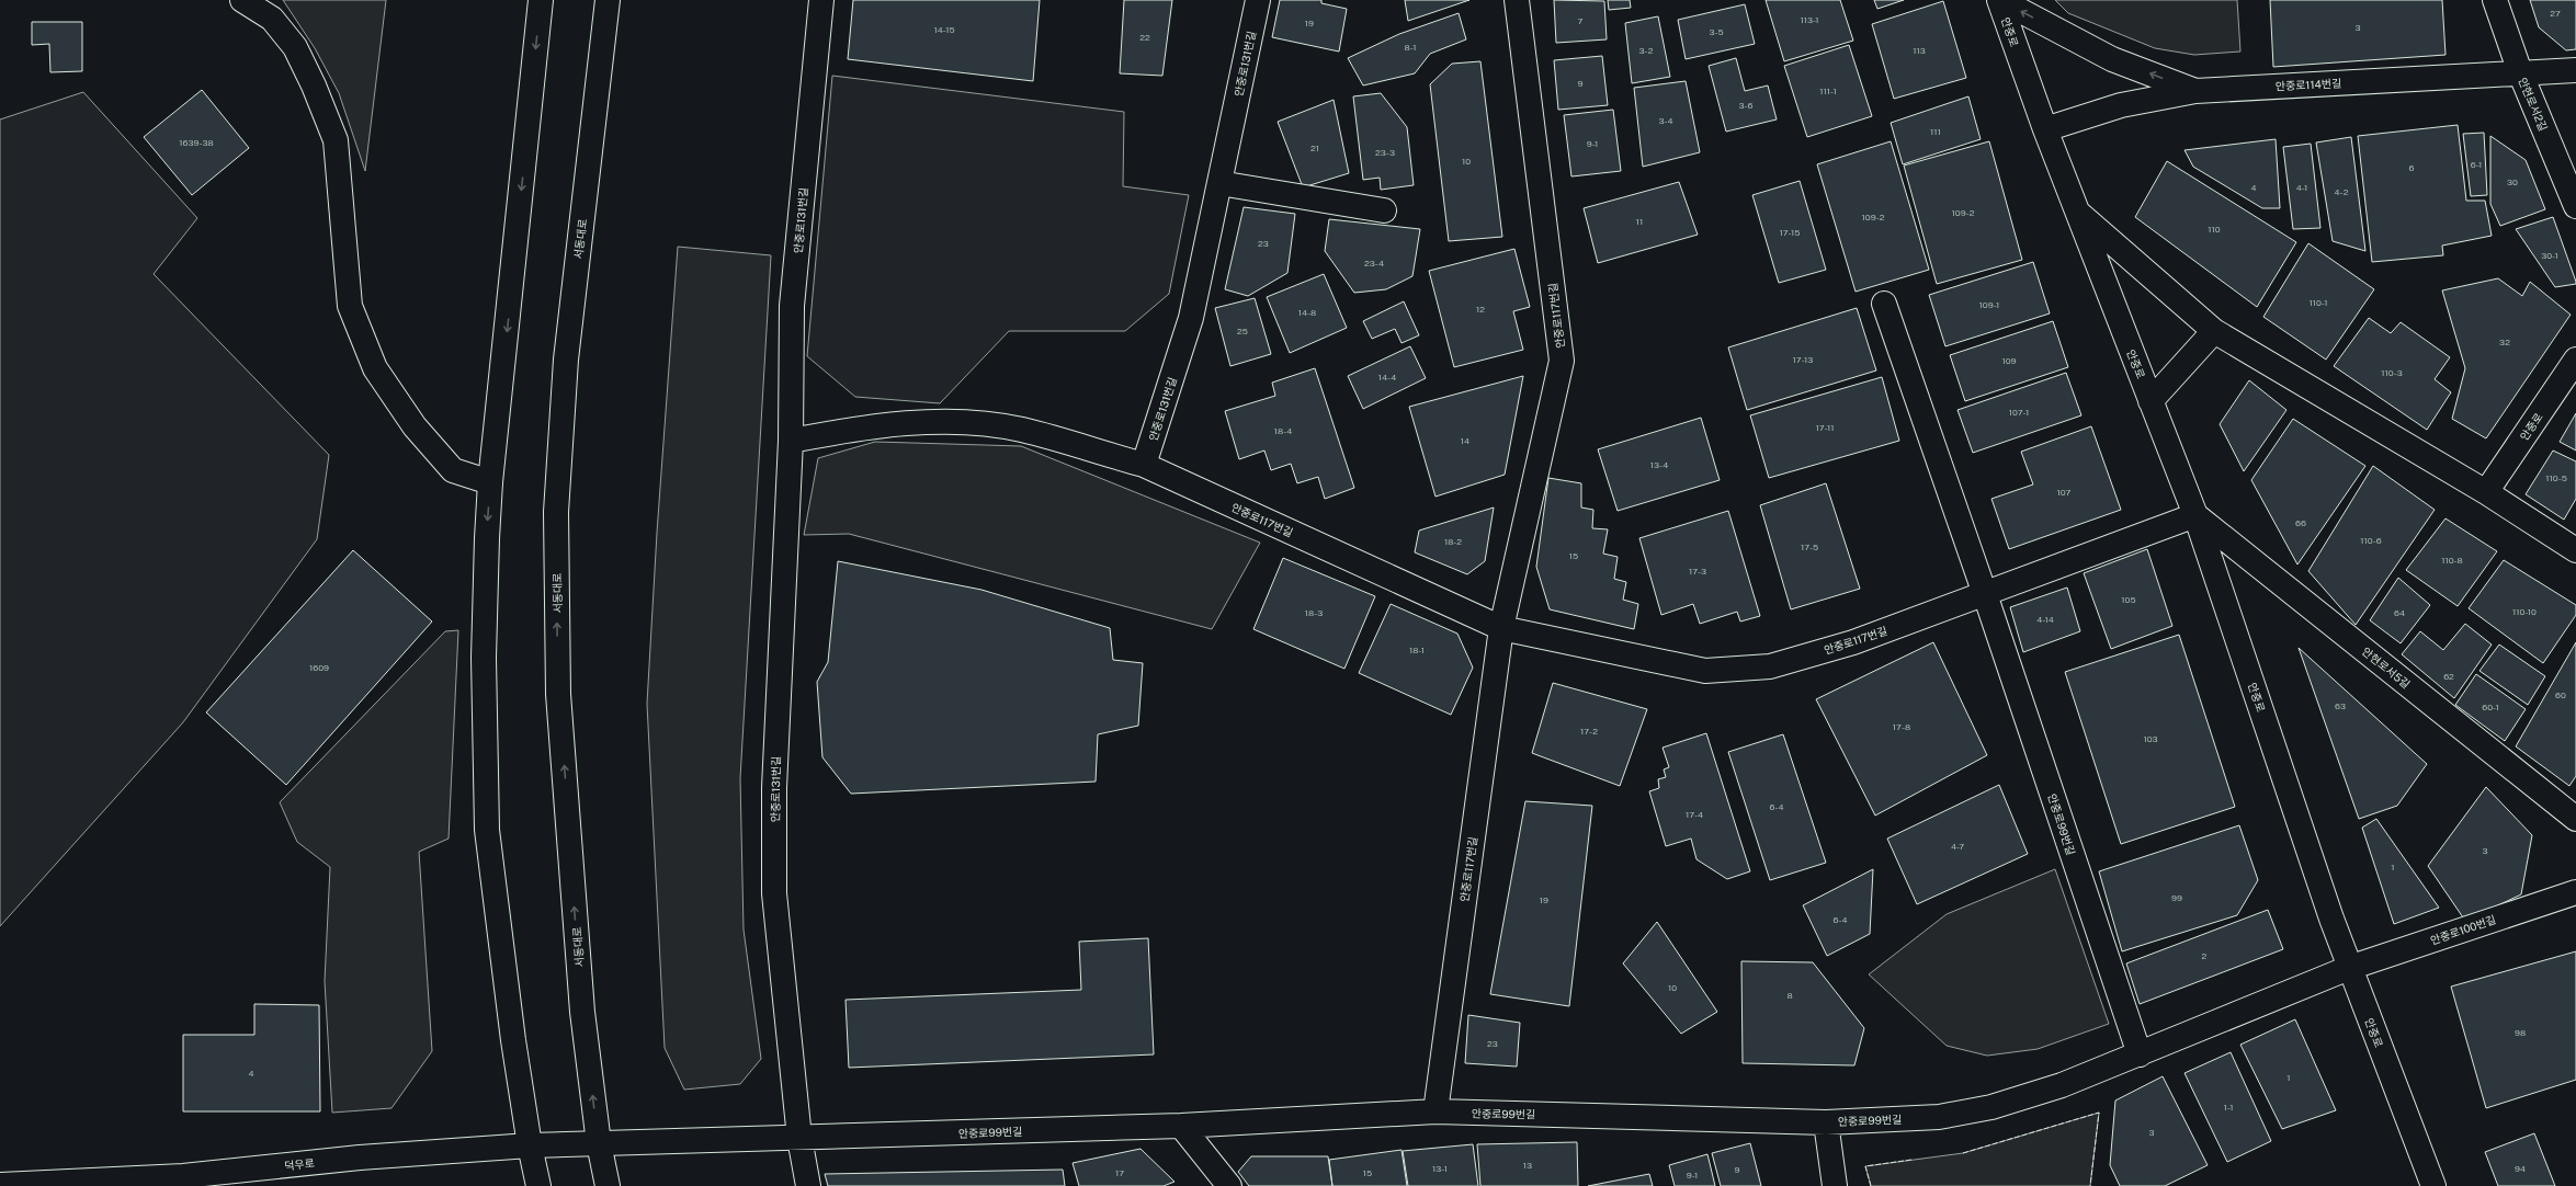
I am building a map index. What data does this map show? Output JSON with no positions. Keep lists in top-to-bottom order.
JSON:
{
  "streets": {
    "street": [
      "안중로",
      "안중로131번길",
      "안중로114번길",
      "안현로서2길",
      "서동대로",
      "안중로117번길",
      "안현로서5길",
      "안중로99번길",
      "안중로100번길",
      "덕우로"
    ]
  },
  "crossings": [
    ["안중로", "안중로114번길"],
    ["안중로", "안중로117번길"],
    ["안중로", "안현로서5길"],
    ["안중로", "안중로99번길"],
    ["안중로", "안중로100번길"],
    ["안중로131번길", "안중로117번길"],
    ["안중로131번길", "안중로99번길"],
    ["안중로114번길", "안현로서2길"],
    ["서동대로", "안중로99번길"],
    ["서동대로", "덕우로"],
    ["안중로117번길", "안현로서5길"],
    ["안중로117번길", "안중로99번길"],
    ["안중로99번길", "안중로100번길"],
    ["안중로99번길", "덕우로"]
  ],
  "house_numbers": [
    "27",
    "113-1",
    "7",
    "19",
    "3",
    "14-15",
    "3-5",
    "22",
    "8-1",
    "3-2",
    "113",
    "9",
    "111-1",
    "3-6",
    "3-4",
    "111",
    "1639-38",
    "9-1",
    "21",
    "23-3",
    "10",
    "6-1",
    "6",
    "30",
    "4",
    "4-1",
    "4-2",
    "109-2",
    "109-2",
    "11",
    "110",
    "17-15",
    "23",
    "30-1",
    "23-4",
    "110-1",
    "109-1",
    "12",
    "14-8",
    "25",
    "32",
    "17-13",
    "109",
    "110-3",
    "14-4",
    "107-1",
    "17-11",
    "18-4",
    "14",
    "13-4",
    "110-5",
    "107",
    "66",
    "110-6",
    "18-2",
    "17-5",
    "15",
    "110-8",
    "17-3",
    "105",
    "110-10",
    "18-3",
    "64",
    "4-14",
    "18-1",
    "1609",
    "62",
    "60",
    "63",
    "60-1",
    "17-8",
    "17-2",
    "103",
    "6-4",
    "17-4",
    "4-7",
    "3",
    "1",
    "99",
    "19",
    "6-4",
    "2",
    "10",
    "8",
    "98",
    "23",
    "4",
    "1",
    "1-1",
    "3",
    "13",
    "13-1",
    "94",
    "9",
    "17",
    "15",
    "9-1"
  ]
}
